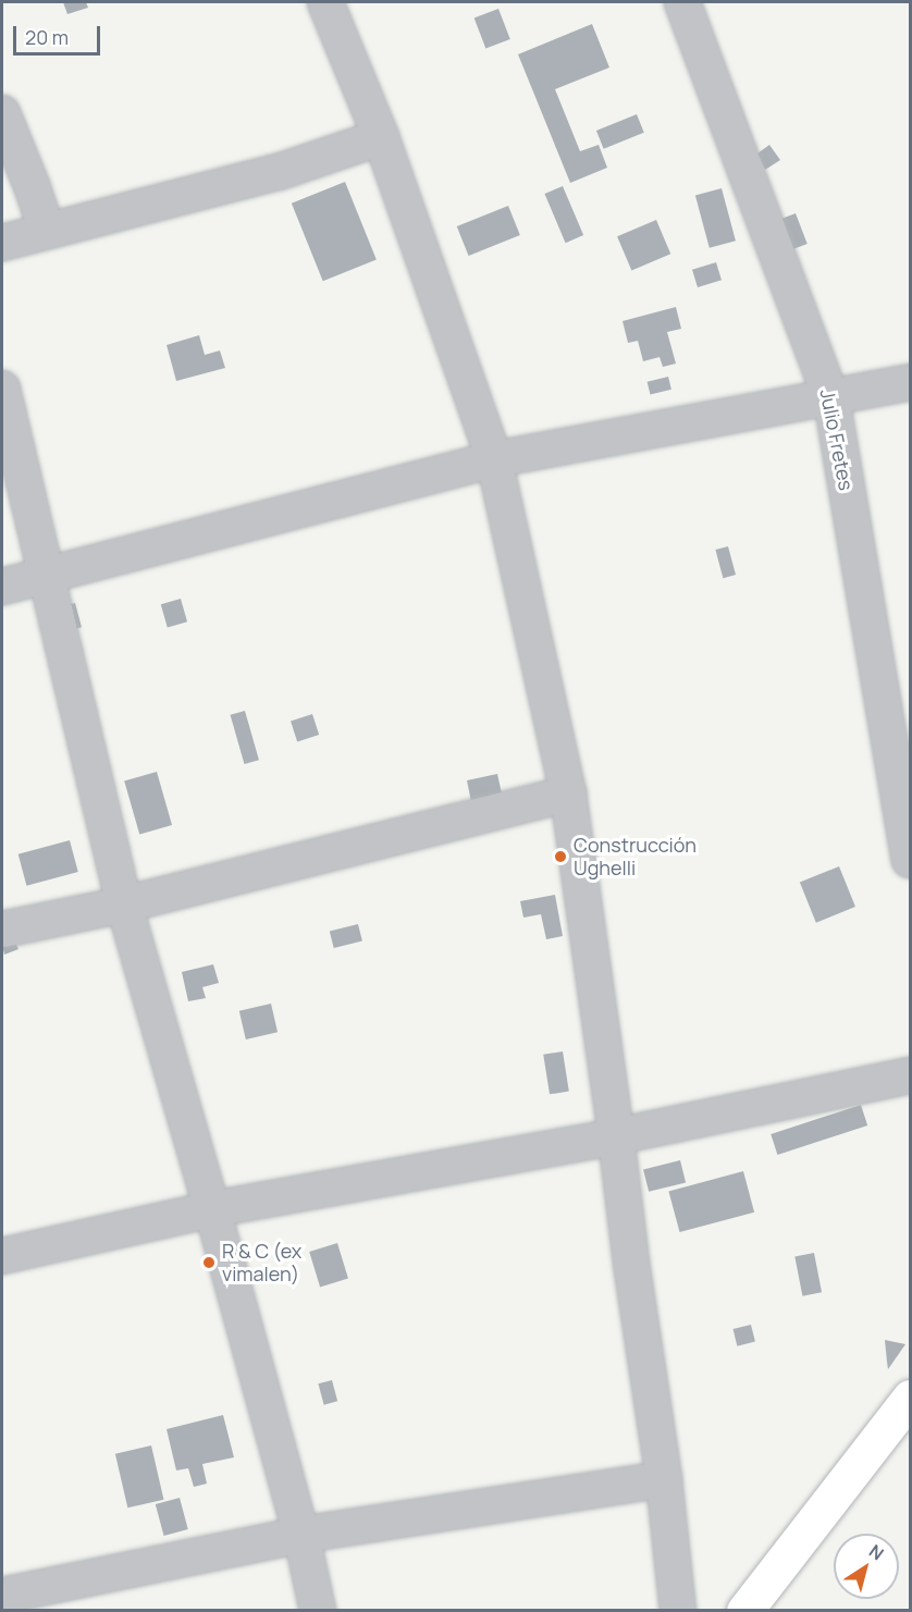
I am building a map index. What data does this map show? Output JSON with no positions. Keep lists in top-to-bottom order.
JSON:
{
  "streets": {
    "street": ["Julio Fretes"]
  },
  "places": ["Construcción Ughelli", "R & C (ex vimalen)"],
  "scale_bar": "20 m",
  "north": "top right"
}
